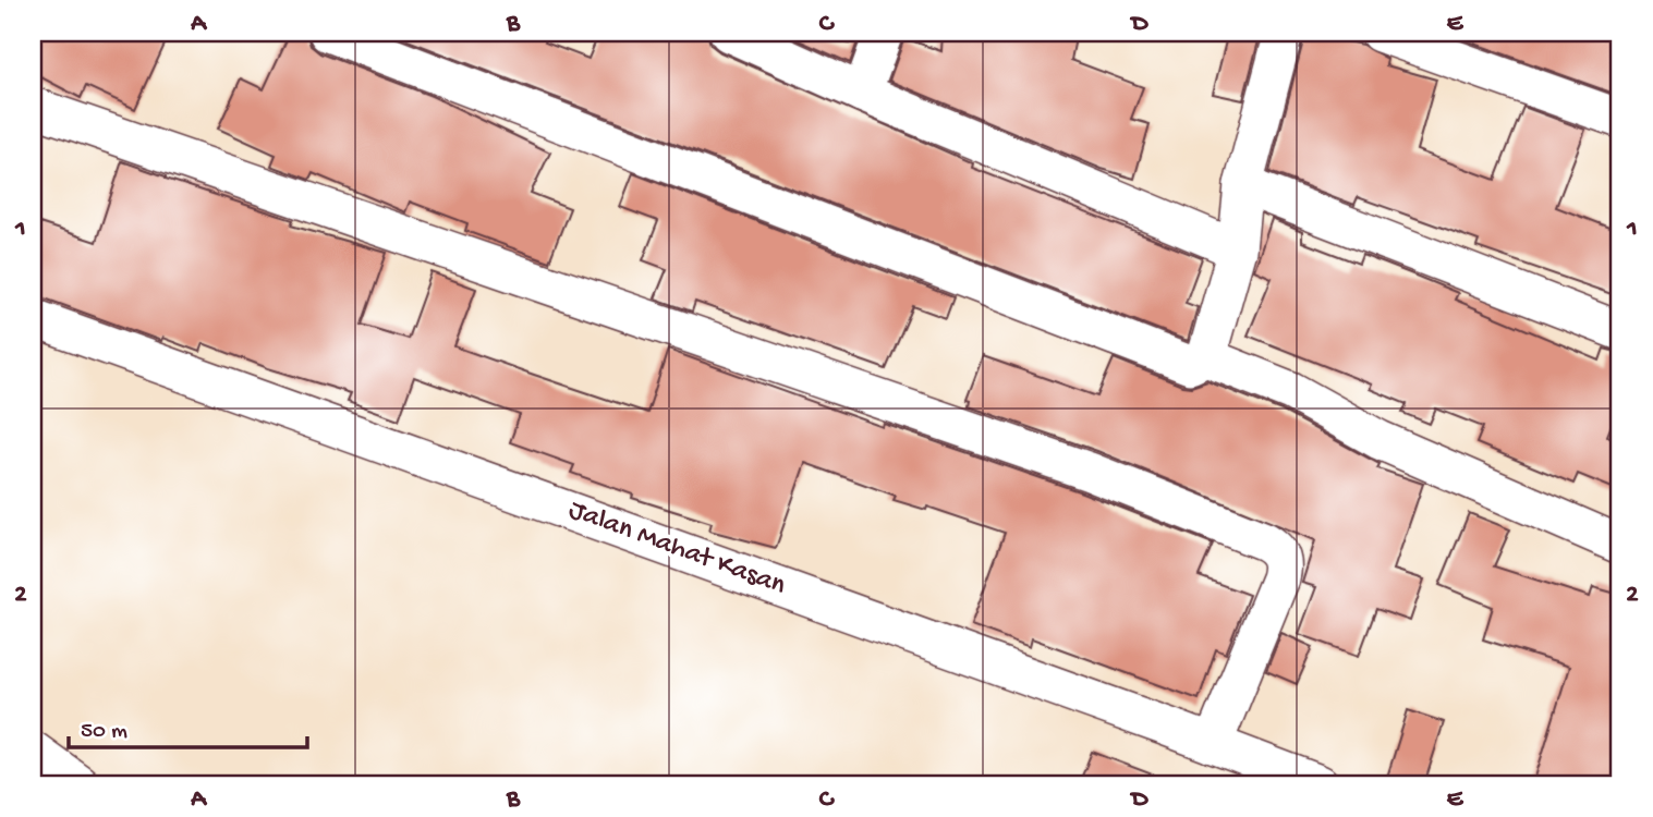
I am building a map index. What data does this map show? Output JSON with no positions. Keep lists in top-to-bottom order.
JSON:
{
  "streets": {
    "street": ["Jalan Mahat Kasan"]
  },
  "scale_bar": "50 m",
  "grid": {
    "columns": [
      "A",
      "B",
      "C",
      "D",
      "E"
    ],
    "rows": ["1", "2"]
  }
}
